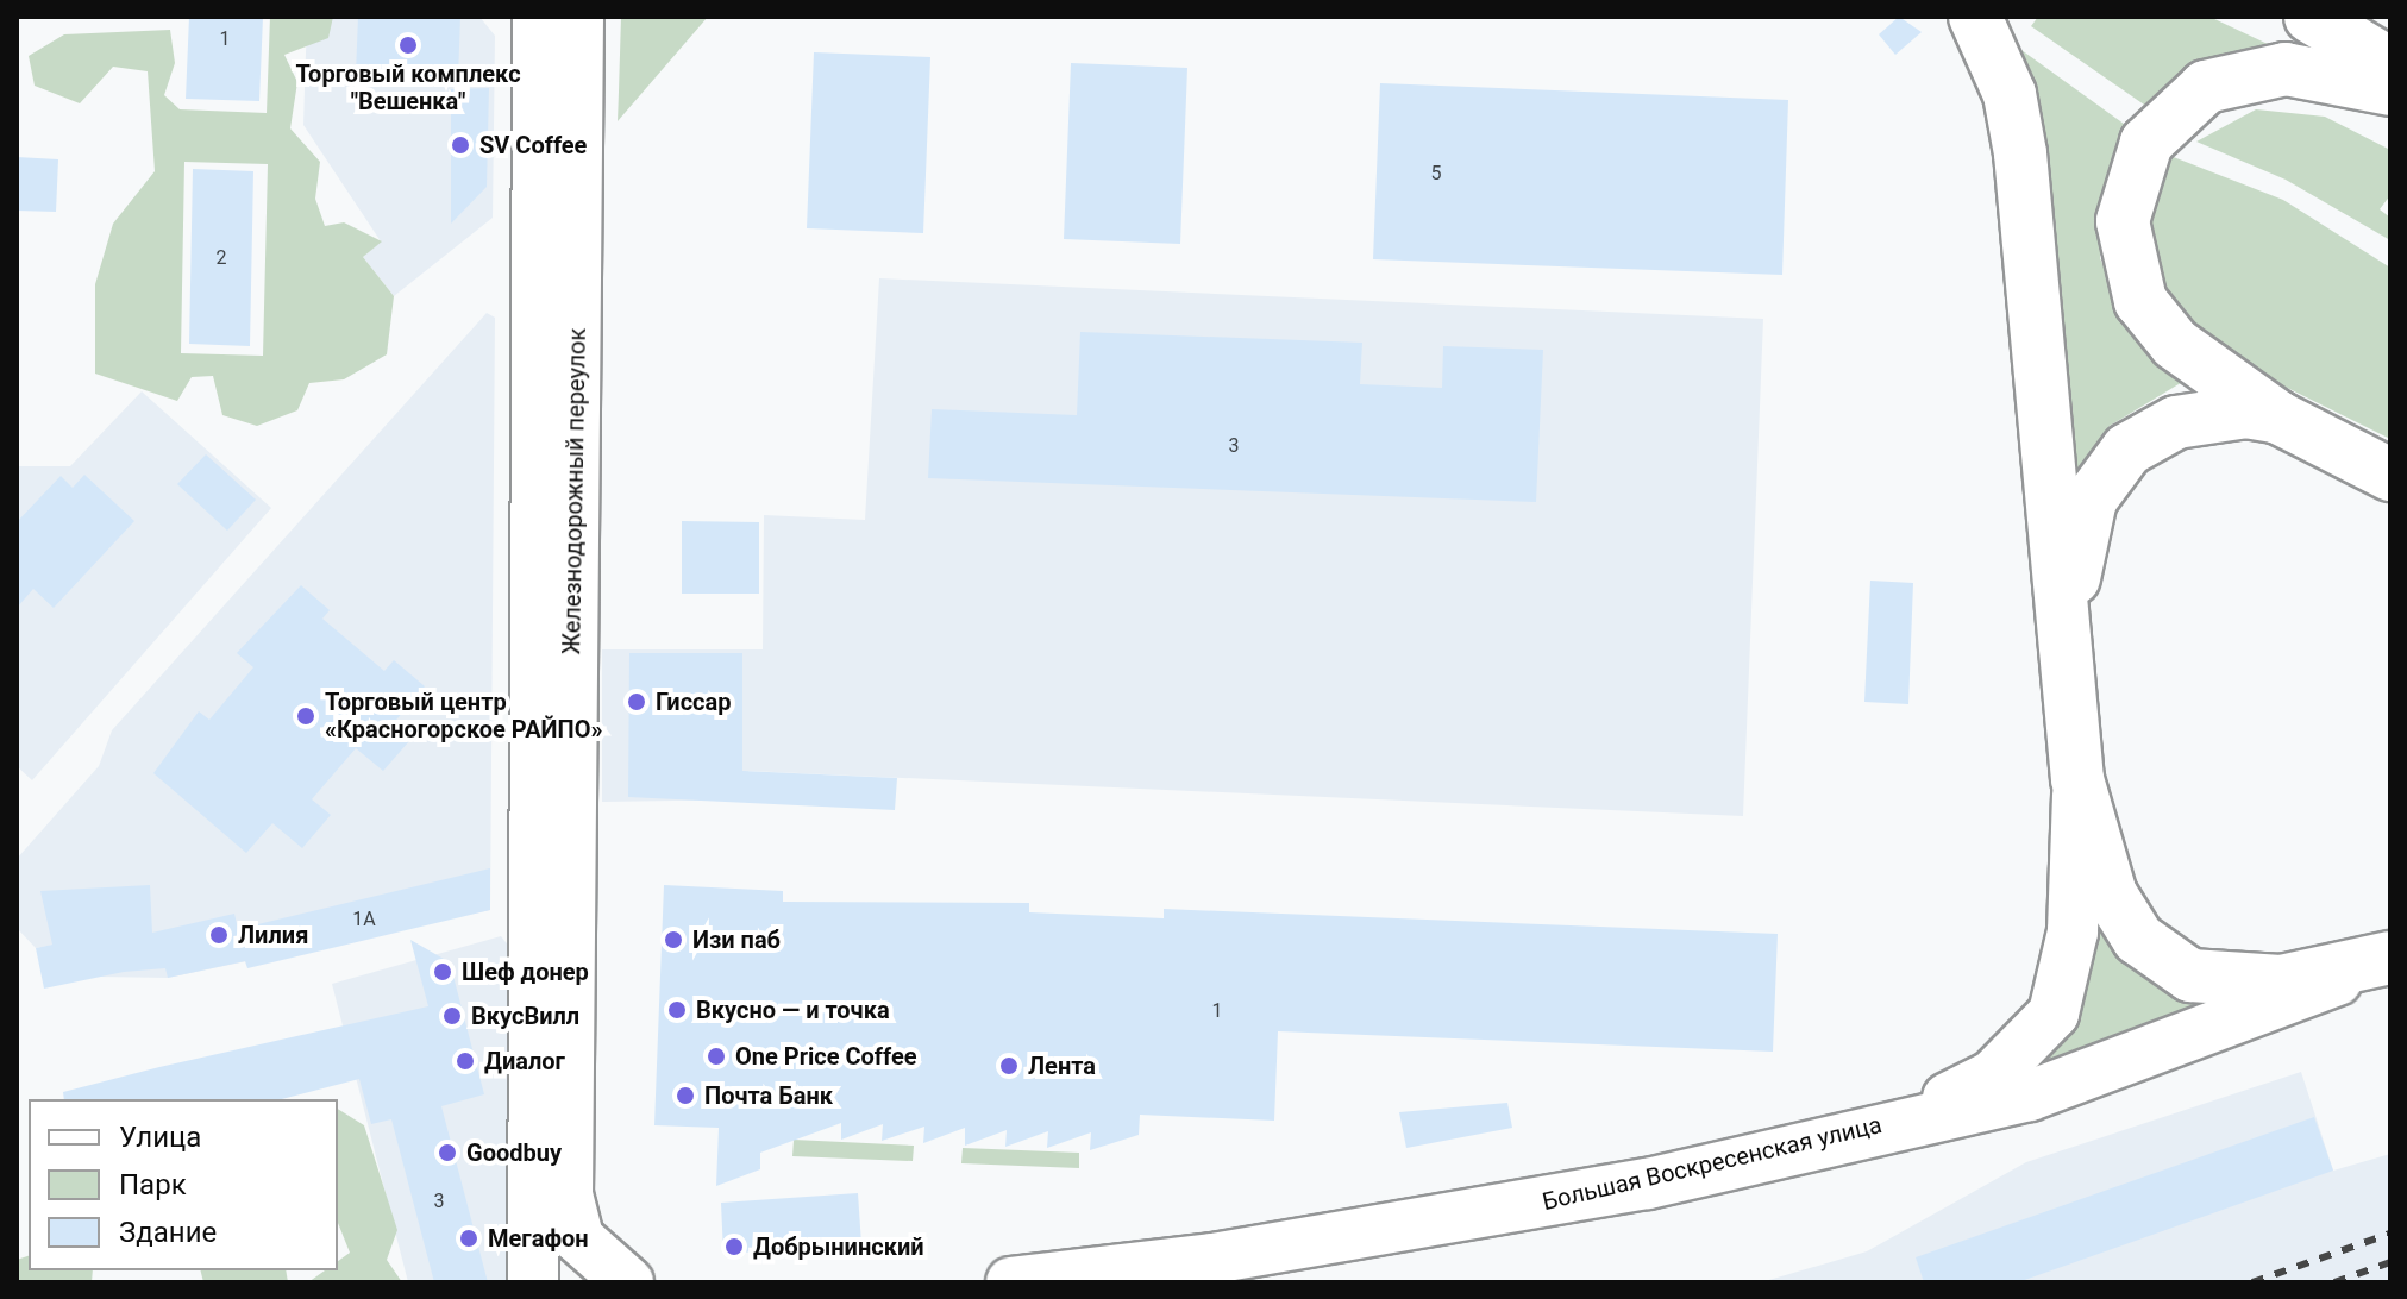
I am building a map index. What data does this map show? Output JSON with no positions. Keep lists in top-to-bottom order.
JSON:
{
  "streets": {
    "street": ["Железнодорожный переулок", "Большая Воскресенская улица"]
  },
  "places": [
    "Торговый комплекс \"Вешенка\"",
    "SV Coffee",
    "Гиссар",
    "Торговый центр «Красногорское РАЙПО»",
    "Лилия",
    "Изи паб",
    "Шеф донер",
    "Вкусно — и точка",
    "ВкусВилл",
    "One Price Coffee",
    "Диалог",
    "Лента",
    "Почта Банк",
    "Goodbuy",
    "Мегафон",
    "Добрынинский"
  ],
  "house_numbers": [
    "1",
    "5",
    "2",
    "3",
    "1А",
    "1",
    "3"
  ],
  "legend": ["Улица", "Парк", "Здание"]
}
